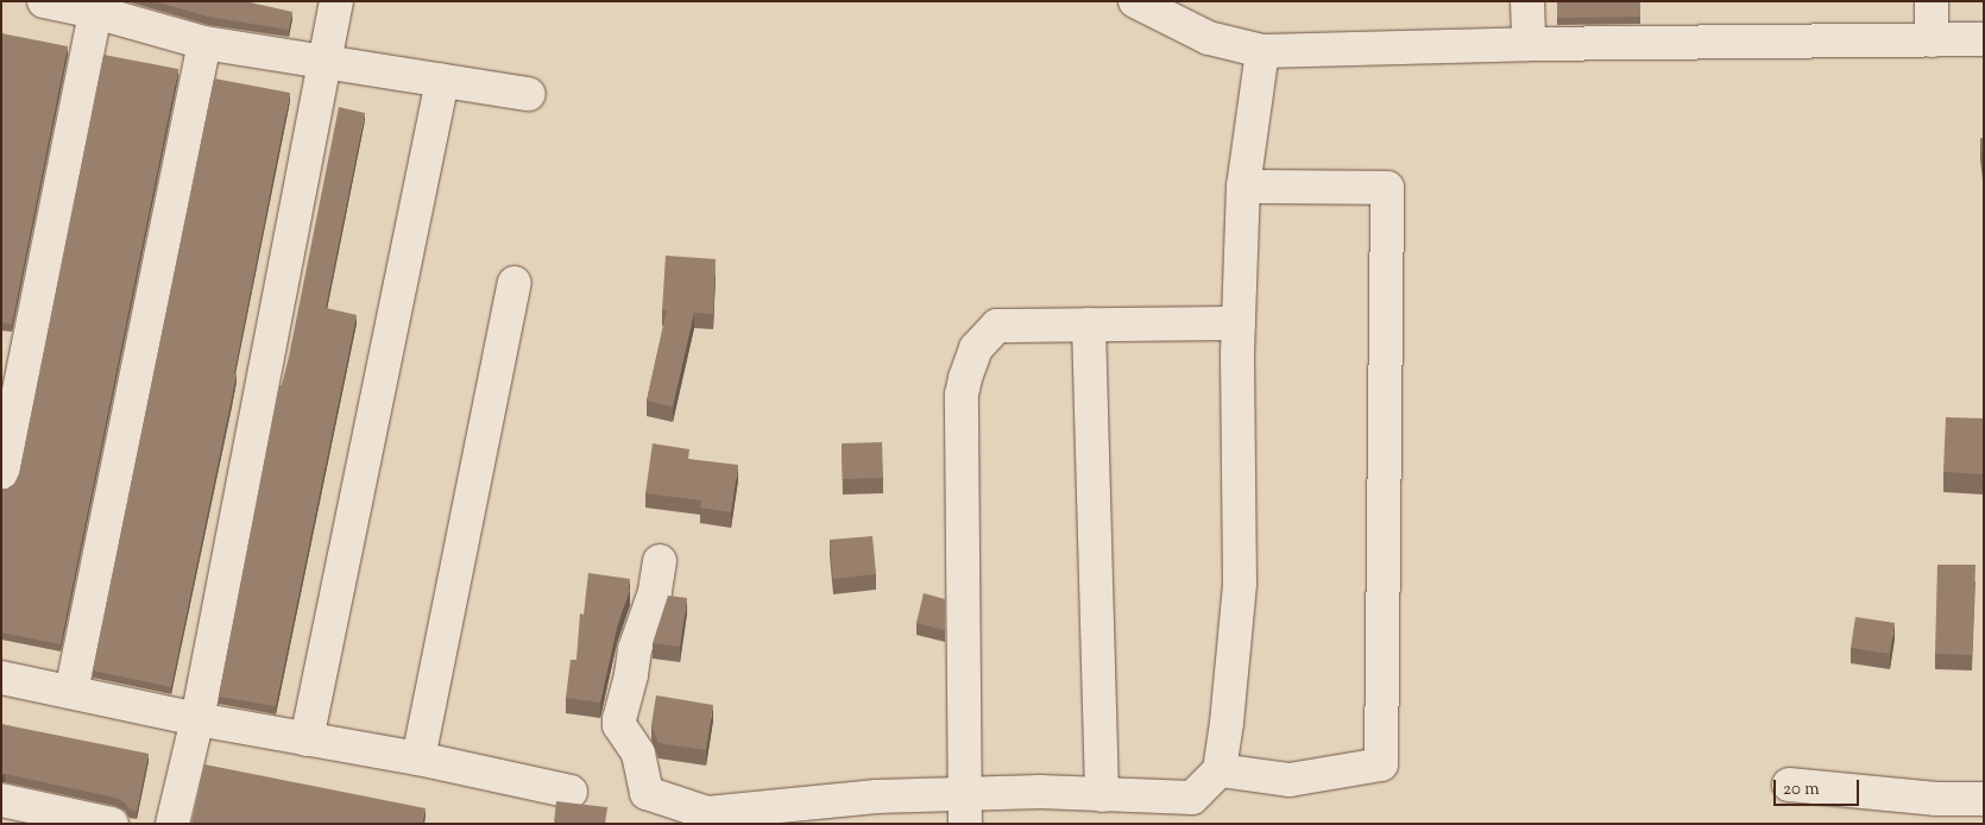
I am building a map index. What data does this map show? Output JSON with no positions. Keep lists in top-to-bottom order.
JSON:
{
  "scale_bar": "20 m"
}
